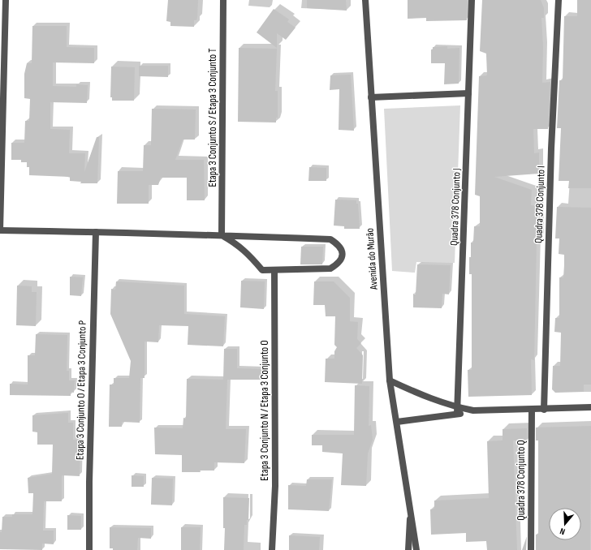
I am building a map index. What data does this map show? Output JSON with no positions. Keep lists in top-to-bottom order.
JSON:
{
  "streets": {
    "street": [
      "Etapa 3 Conjunto S / Etapa 3 Conjunto T",
      "Quadra 378 Conjunto I",
      "Quadra 378 Conjunto J",
      "Avenida do Murão",
      "Etapa 3 Conjunto O / Etapa 3 Conjunto P",
      "Etapa 3 Conjunto N / Etapa 3 Conjunto O",
      "Quadra 378 Conjunto Q"
    ]
  },
  "north": "bottom"
}
